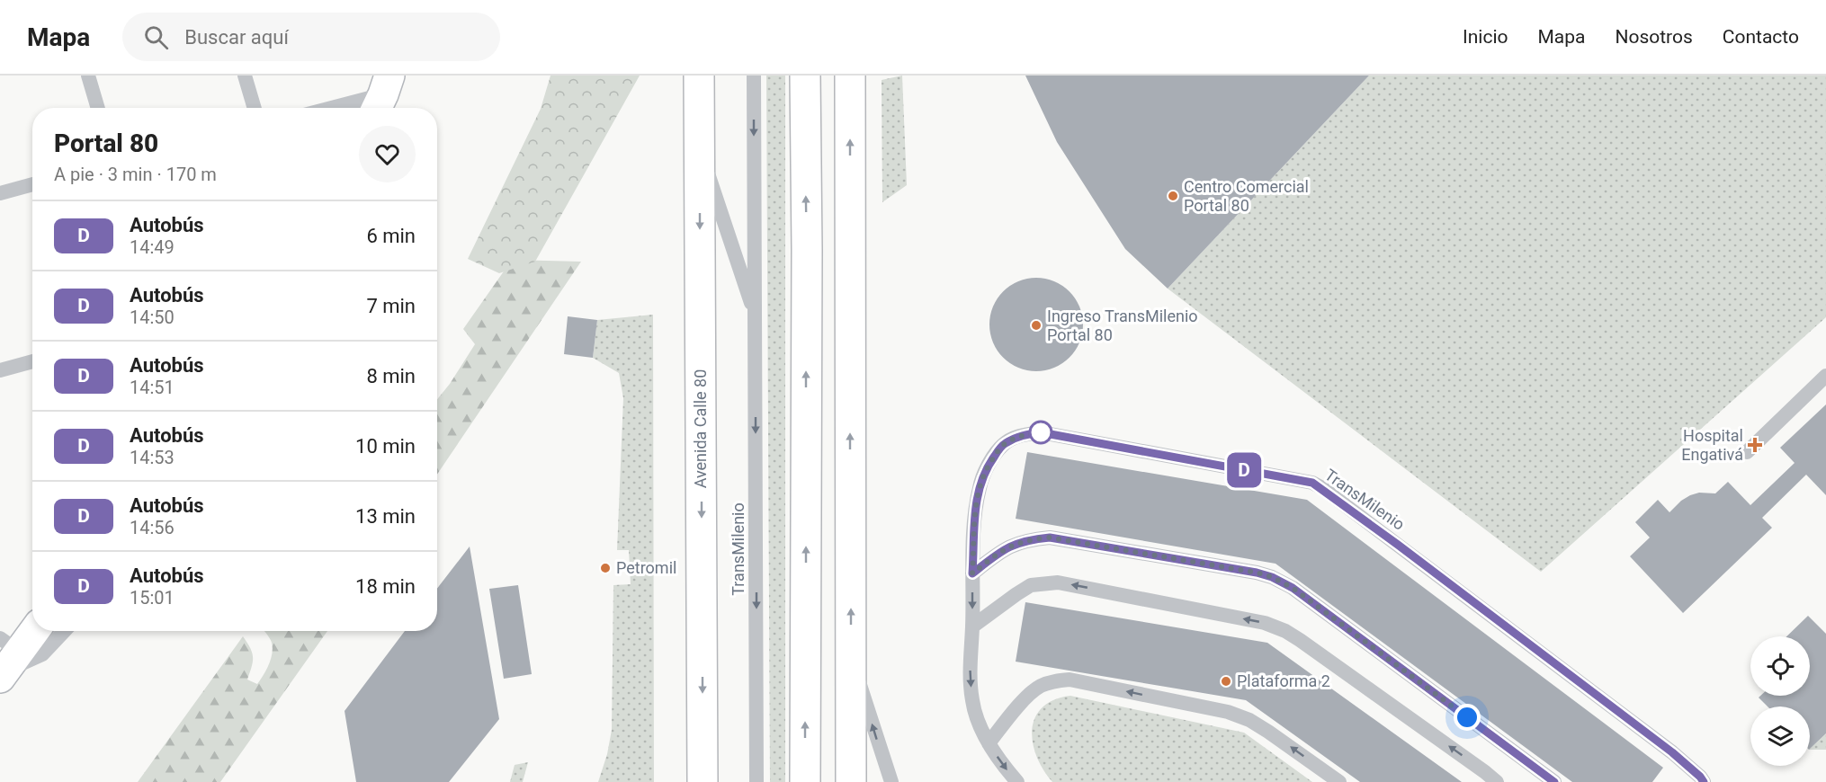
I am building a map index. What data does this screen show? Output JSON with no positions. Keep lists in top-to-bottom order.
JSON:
{
  "streets": {
    "main road": ["Avenida Calle 80"],
    "lane": ["TransMilenio"]
  },
  "crossings": [
    ["Avenida Calle 80", "TransMilenio"]
  ],
  "places": {
    "other": [
      "Centro Comercial Portal 80",
      "Ingreso TransMilenio Portal 80",
      "Petromil",
      "Plataforma 2"
    ],
    "health": ["Hospital Engativá"]
  },
  "lines": ["bus line D"],
  "page": {
    "header": "Mapa",
    "search": "Buscar aquí",
    "nav": [
      "Inicio",
      "Mapa",
      "Nosotros",
      "Contacto"
    ],
    "on_map": "D",
    "heading": ["Portal 80", "A pie · 3 min · 170 m"],
    "list": [
      {
        "mark": "D",
        "name": "Autobús",
        "note": "14:49",
        "value": "6 min"
      },
      {
        "mark": "D",
        "name": "Autobús",
        "note": "14:50",
        "value": "7 min"
      },
      {
        "mark": "D",
        "name": "Autobús",
        "note": "14:51",
        "value": "8 min"
      },
      {
        "mark": "D",
        "name": "Autobús",
        "note": "14:53",
        "value": "10 min"
      },
      {
        "mark": "D",
        "name": "Autobús",
        "note": "14:56",
        "value": "13 min"
      },
      {
        "mark": "D",
        "name": "Autobús",
        "note": "15:01",
        "value": "18 min"
      }
    ]
  }
}
